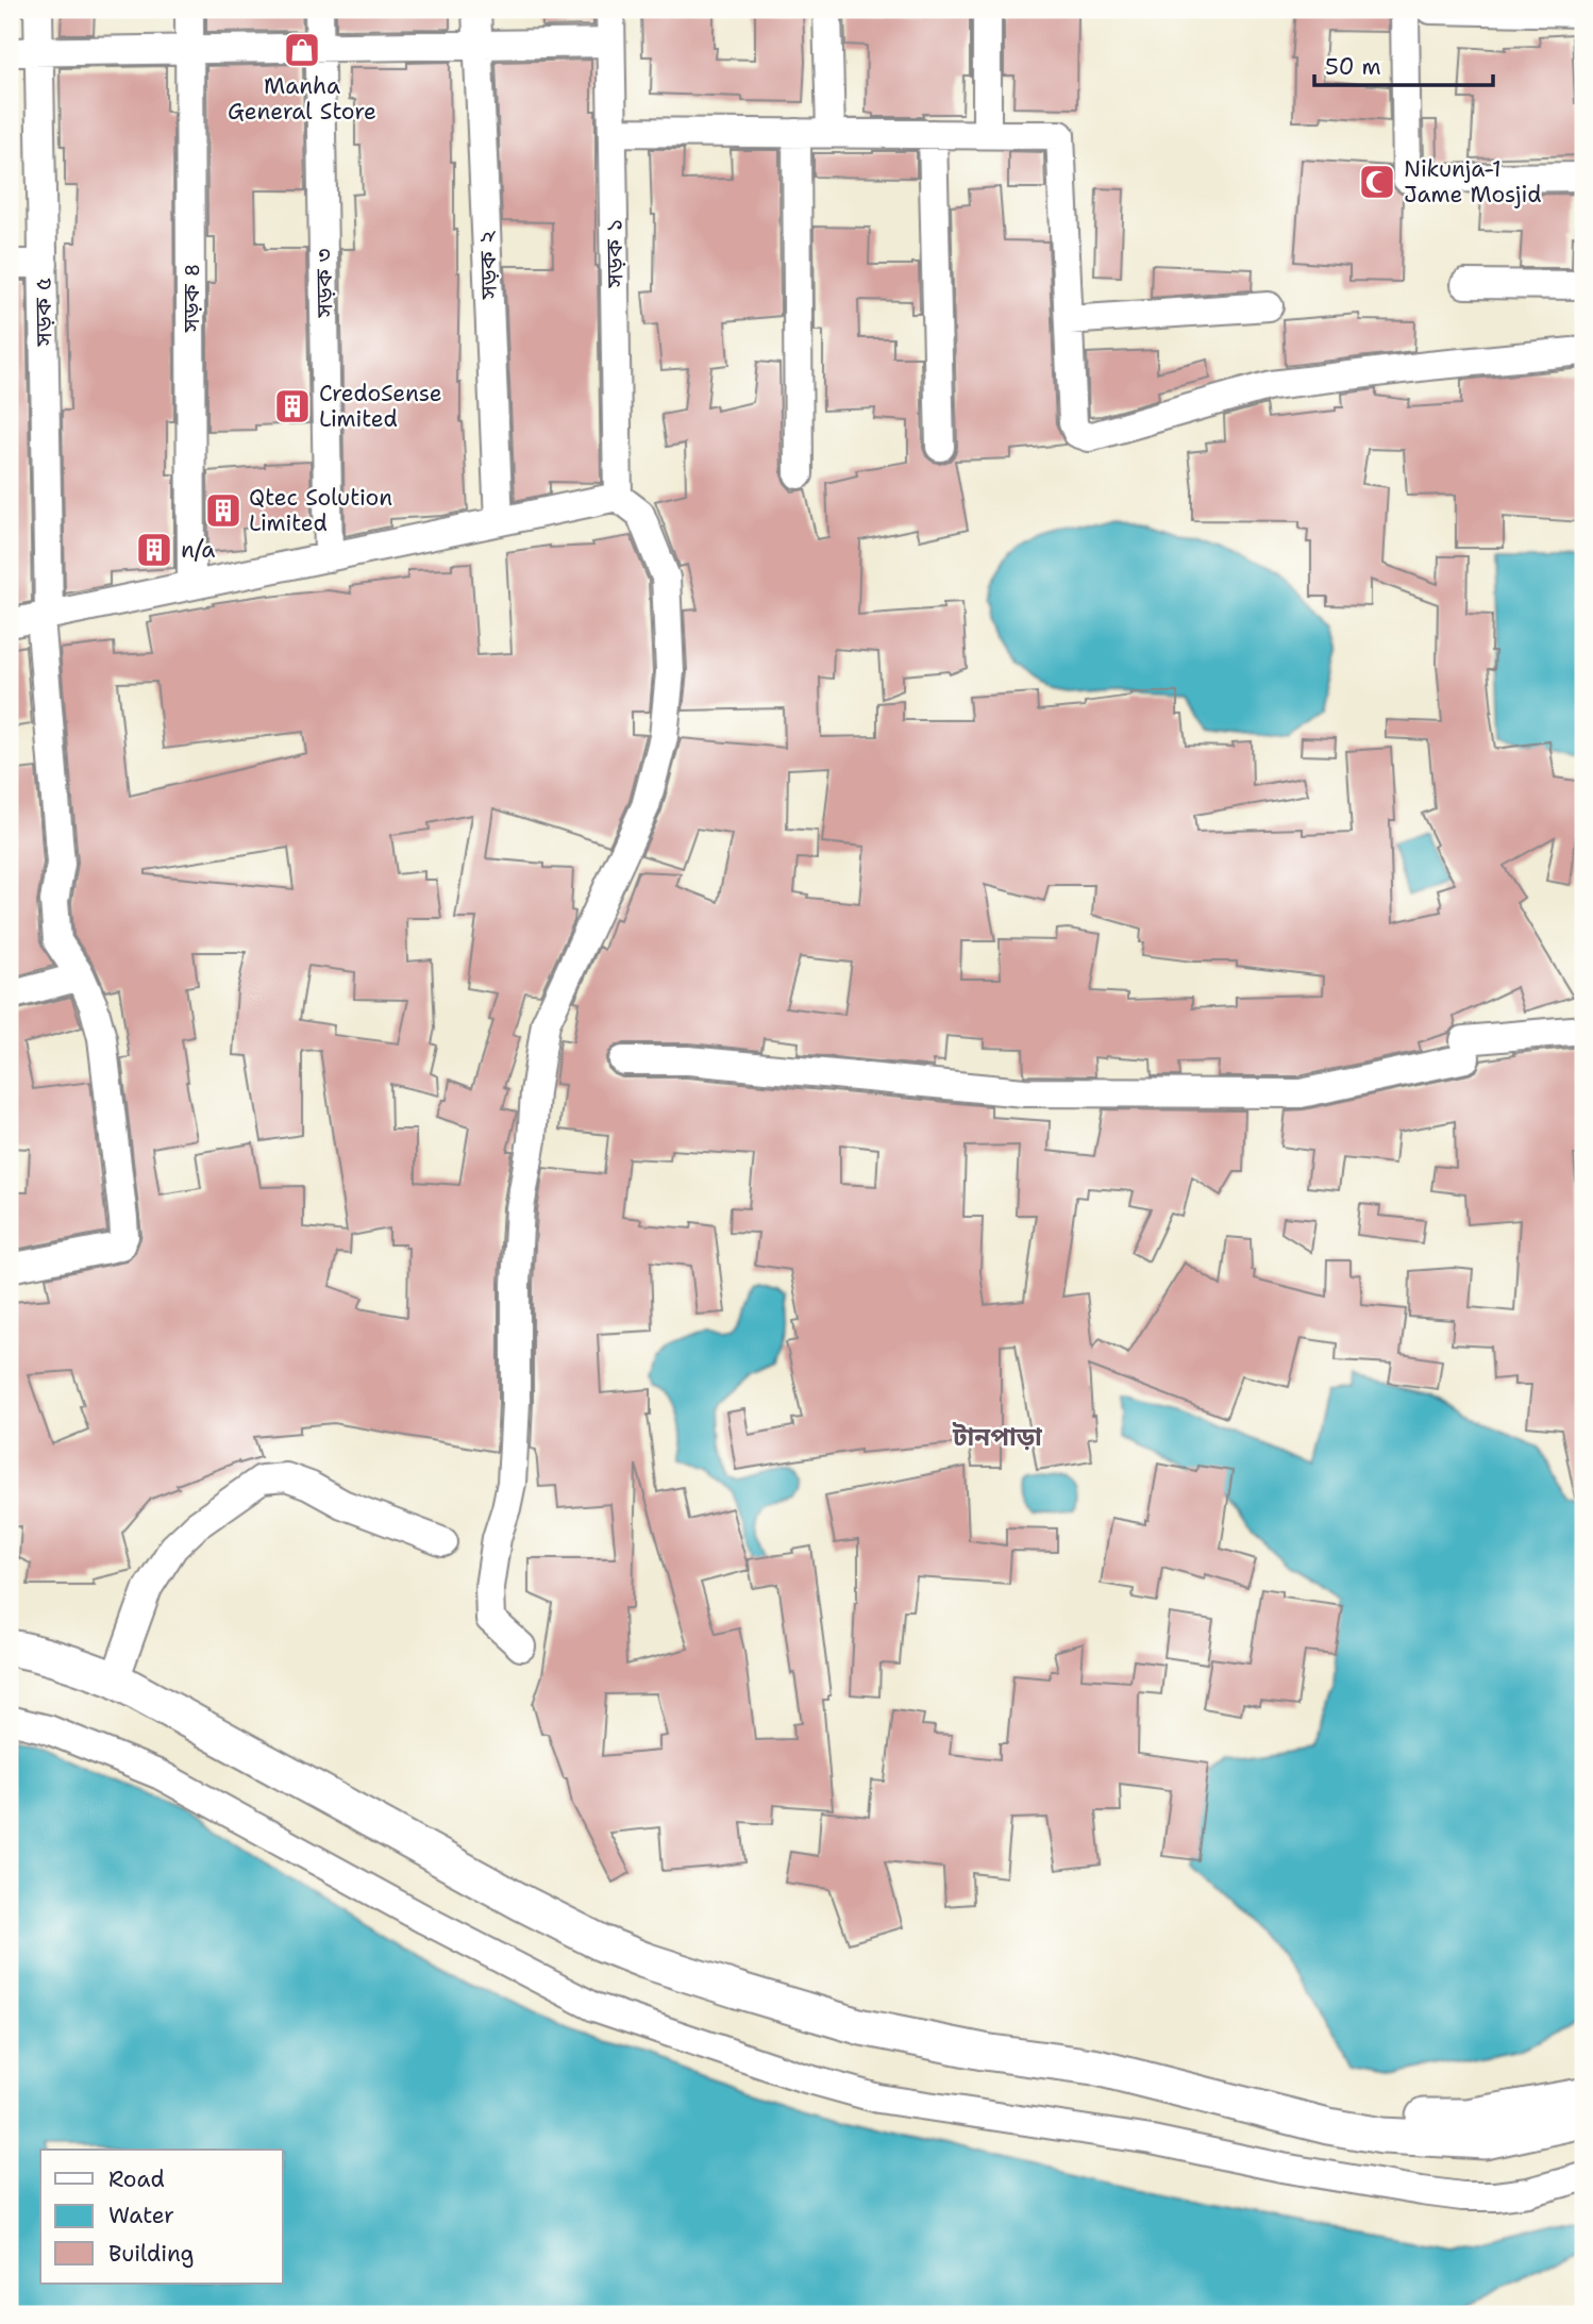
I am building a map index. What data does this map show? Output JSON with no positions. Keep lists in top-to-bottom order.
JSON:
{
  "streets": {
    "street": [
      "সড়ক ১",
      "সড়ক ২",
      "সড়ক ৩",
      "সড়ক ৪",
      "সড়ক ৫"
    ]
  },
  "districts": ["টানপাড়া"],
  "places": {
    "shop": ["Manha General Store"],
    "mosque": ["Nikunja-1 Jame Mosjid"],
    "building": ["CredoSense Limited", "Qtec Solution Limited", "n/a"]
  },
  "legend": ["Road", "Water", "Building"],
  "scale_bar": "50 m"
}
